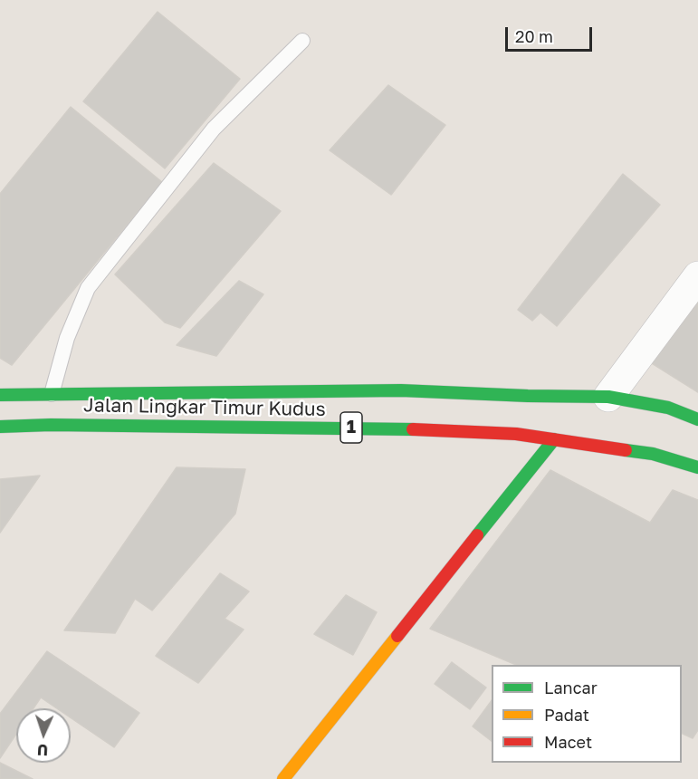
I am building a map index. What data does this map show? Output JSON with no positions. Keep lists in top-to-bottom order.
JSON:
{
  "streets": {
    "main road": ["Jalan Lingkar Timur Kudus", "1"]
  },
  "legend": ["Lancar", "Padat", "Macet"],
  "scale_bar": "20 m",
  "north": "bottom"
}
